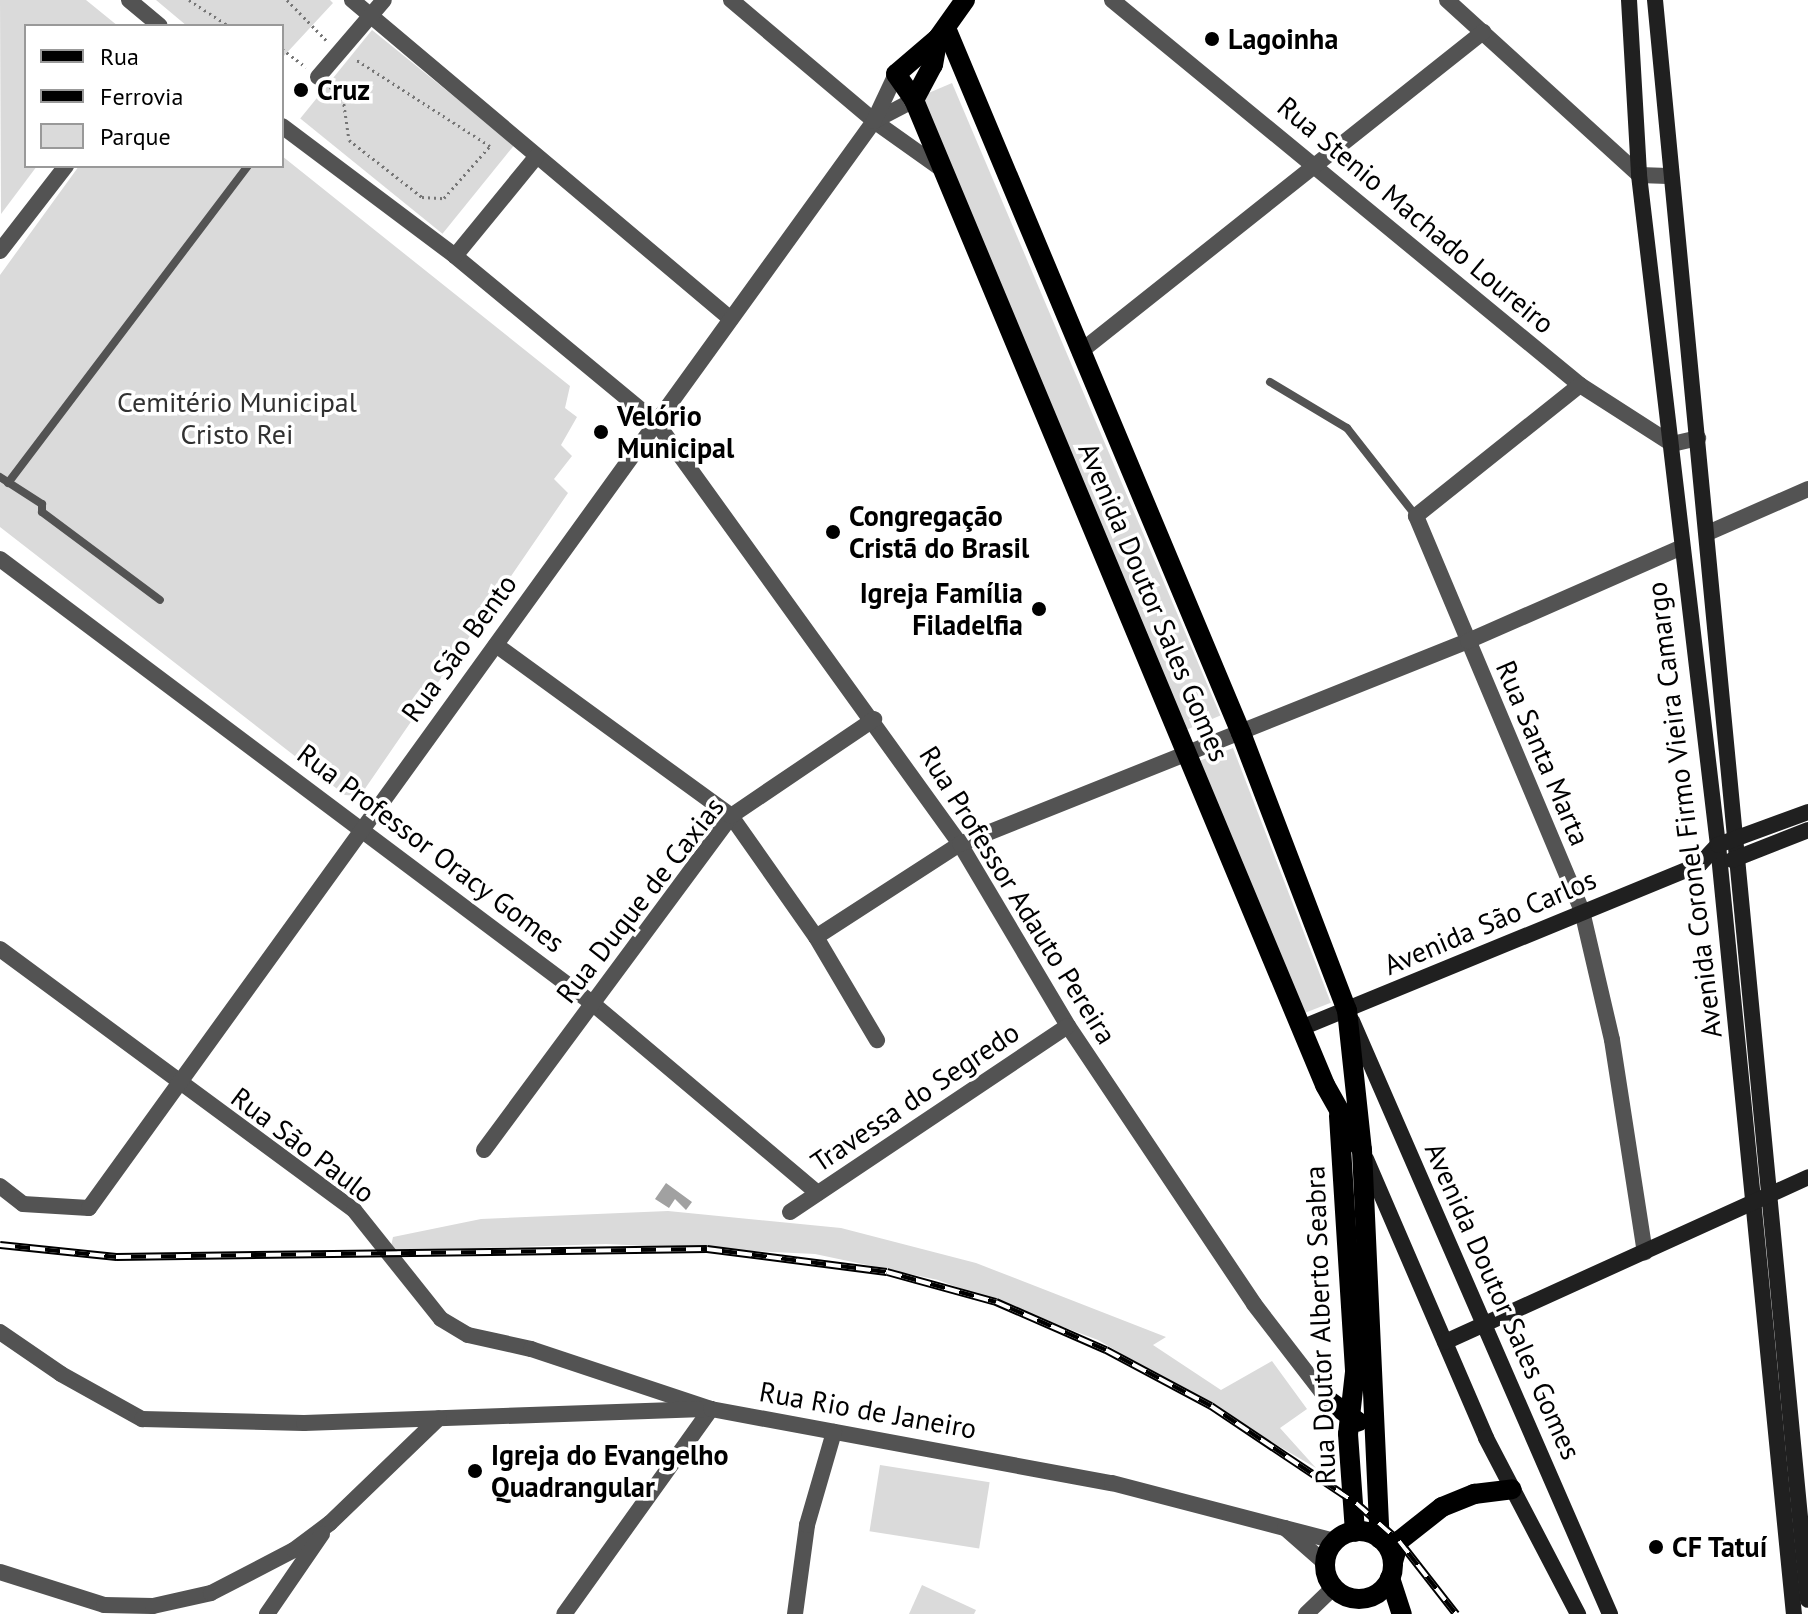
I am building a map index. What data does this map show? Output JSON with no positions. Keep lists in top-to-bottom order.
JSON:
{
  "streets": {
    "main road": [
      "Avenida Doutor Sales Gomes",
      "Rua São Bento",
      "Avenida Coronel Firmo Vieira Camargo",
      "Avenida São Carlos",
      "Rua Doutor Alberto Seabra"
    ],
    "street": [
      "Rua Stenio Machado Loureiro",
      "Rua Santa Marta",
      "Rua Professor Oracy Gomes",
      "Rua Professor Adauto Pereira",
      "Rua Duque de Caxias",
      "Travessa do Segredo",
      "Rua São Paulo",
      "Rua Rio de Janeiro"
    ]
  },
  "crossings": [
    ["Rua Stenio Machado Loureiro", "Avenida Coronel Firmo Vieira Camargo"],
    ["Avenida Doutor Sales Gomes", "Rua São Bento"],
    ["Avenida Doutor Sales Gomes", "Avenida São Carlos"],
    ["Avenida Doutor Sales Gomes", "Rua Doutor Alberto Seabra"],
    ["Rua São Bento", "Rua Professor Oracy Gomes"],
    ["Rua São Bento", "Rua Professor Adauto Pereira"],
    ["Rua São Bento", "Rua São Paulo"],
    ["Rua Santa Marta", "Avenida São Carlos"],
    ["Rua Professor Oracy Gomes", "Rua Duque de Caxias"],
    ["Rua Professor Oracy Gomes", "Travessa do Segredo"],
    ["Rua Professor Adauto Pereira", "Rua Duque de Caxias"],
    ["Rua Professor Adauto Pereira", "Travessa do Segredo"],
    ["Rua São Paulo", "Rua Rio de Janeiro"],
    ["Rua Doutor Alberto Seabra", "Rua Rio de Janeiro"]
  ],
  "parks": ["Cemitério Municipal Cristo Rei"],
  "places": [
    "Lagoinha",
    "Cruz",
    "Velório Municipal",
    "Congregação Cristã do Brasil",
    "Igreja Família Filadelfia",
    "Igreja do Evangelho Quadrangular",
    "CF Tatuí"
  ],
  "legend": ["Rua", "Ferrovia", "Parque"]
}
